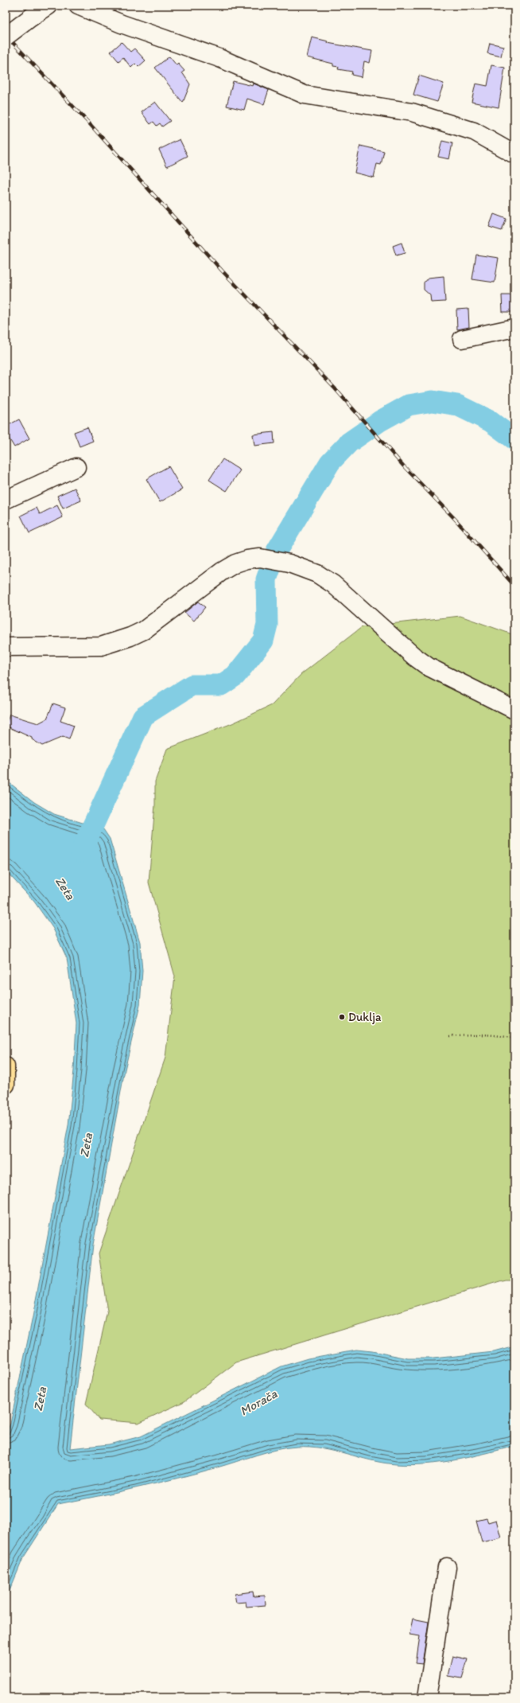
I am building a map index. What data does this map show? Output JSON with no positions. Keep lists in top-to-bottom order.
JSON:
{
  "water": ["Zeta", "Morača"],
  "places": ["Duklja"]
}
